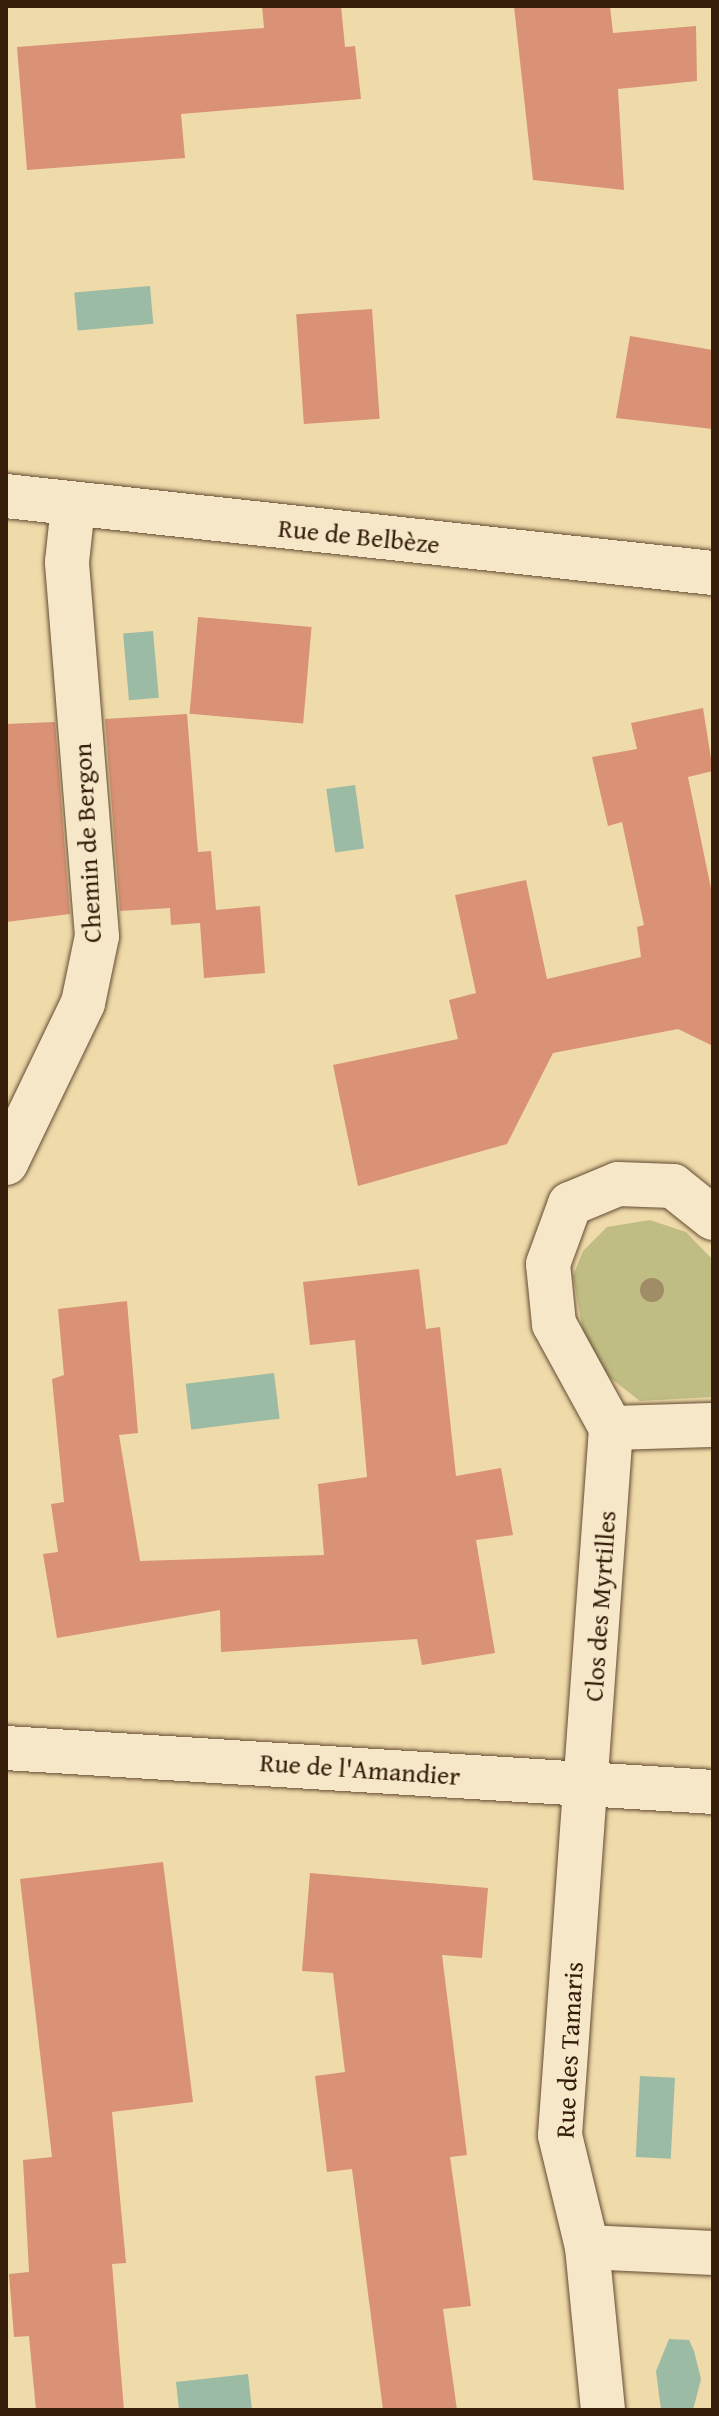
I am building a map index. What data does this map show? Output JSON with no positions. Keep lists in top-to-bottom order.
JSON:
{
  "streets": {
    "street": [
      "Rue de Belbèze",
      "Chemin de Bergon",
      "Clos des Myrtilles",
      "Rue de l'Amandier",
      "Rue des Tamaris"
    ]
  },
  "crossings": [
    ["Rue de Belbèze", "Chemin de Bergon"],
    ["Clos des Myrtilles", "Rue de l'Amandier"],
    ["Clos des Myrtilles", "Rue des Tamaris"],
    ["Rue de l'Amandier", "Rue des Tamaris"]
  ]
}
